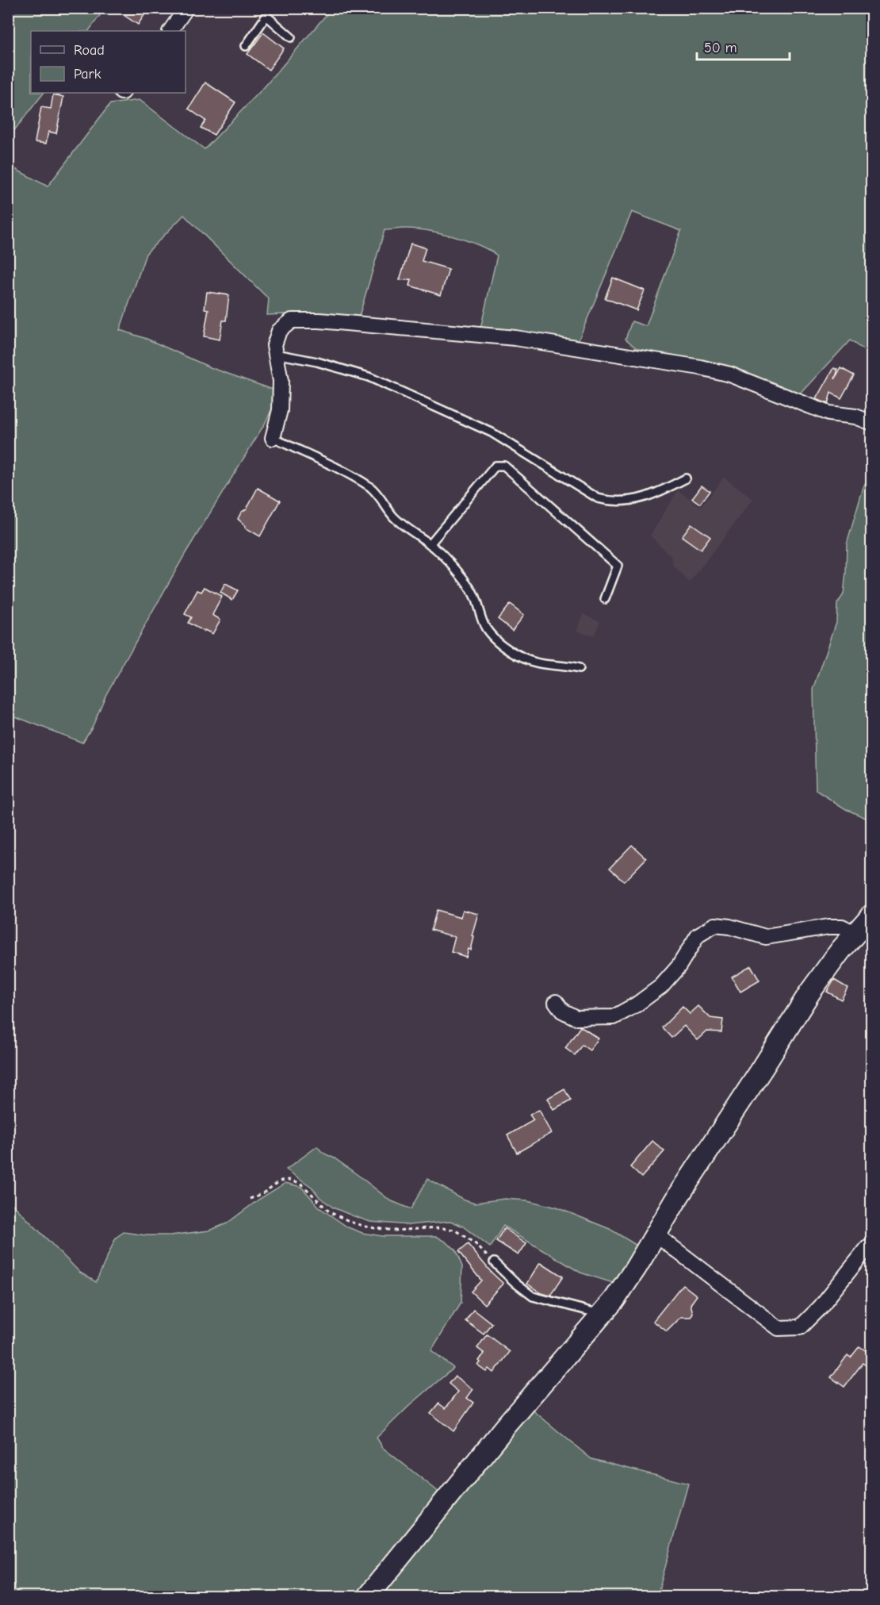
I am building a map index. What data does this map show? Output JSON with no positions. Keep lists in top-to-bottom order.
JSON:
{
  "legend": ["Road", "Park"],
  "scale_bar": "50 m"
}
